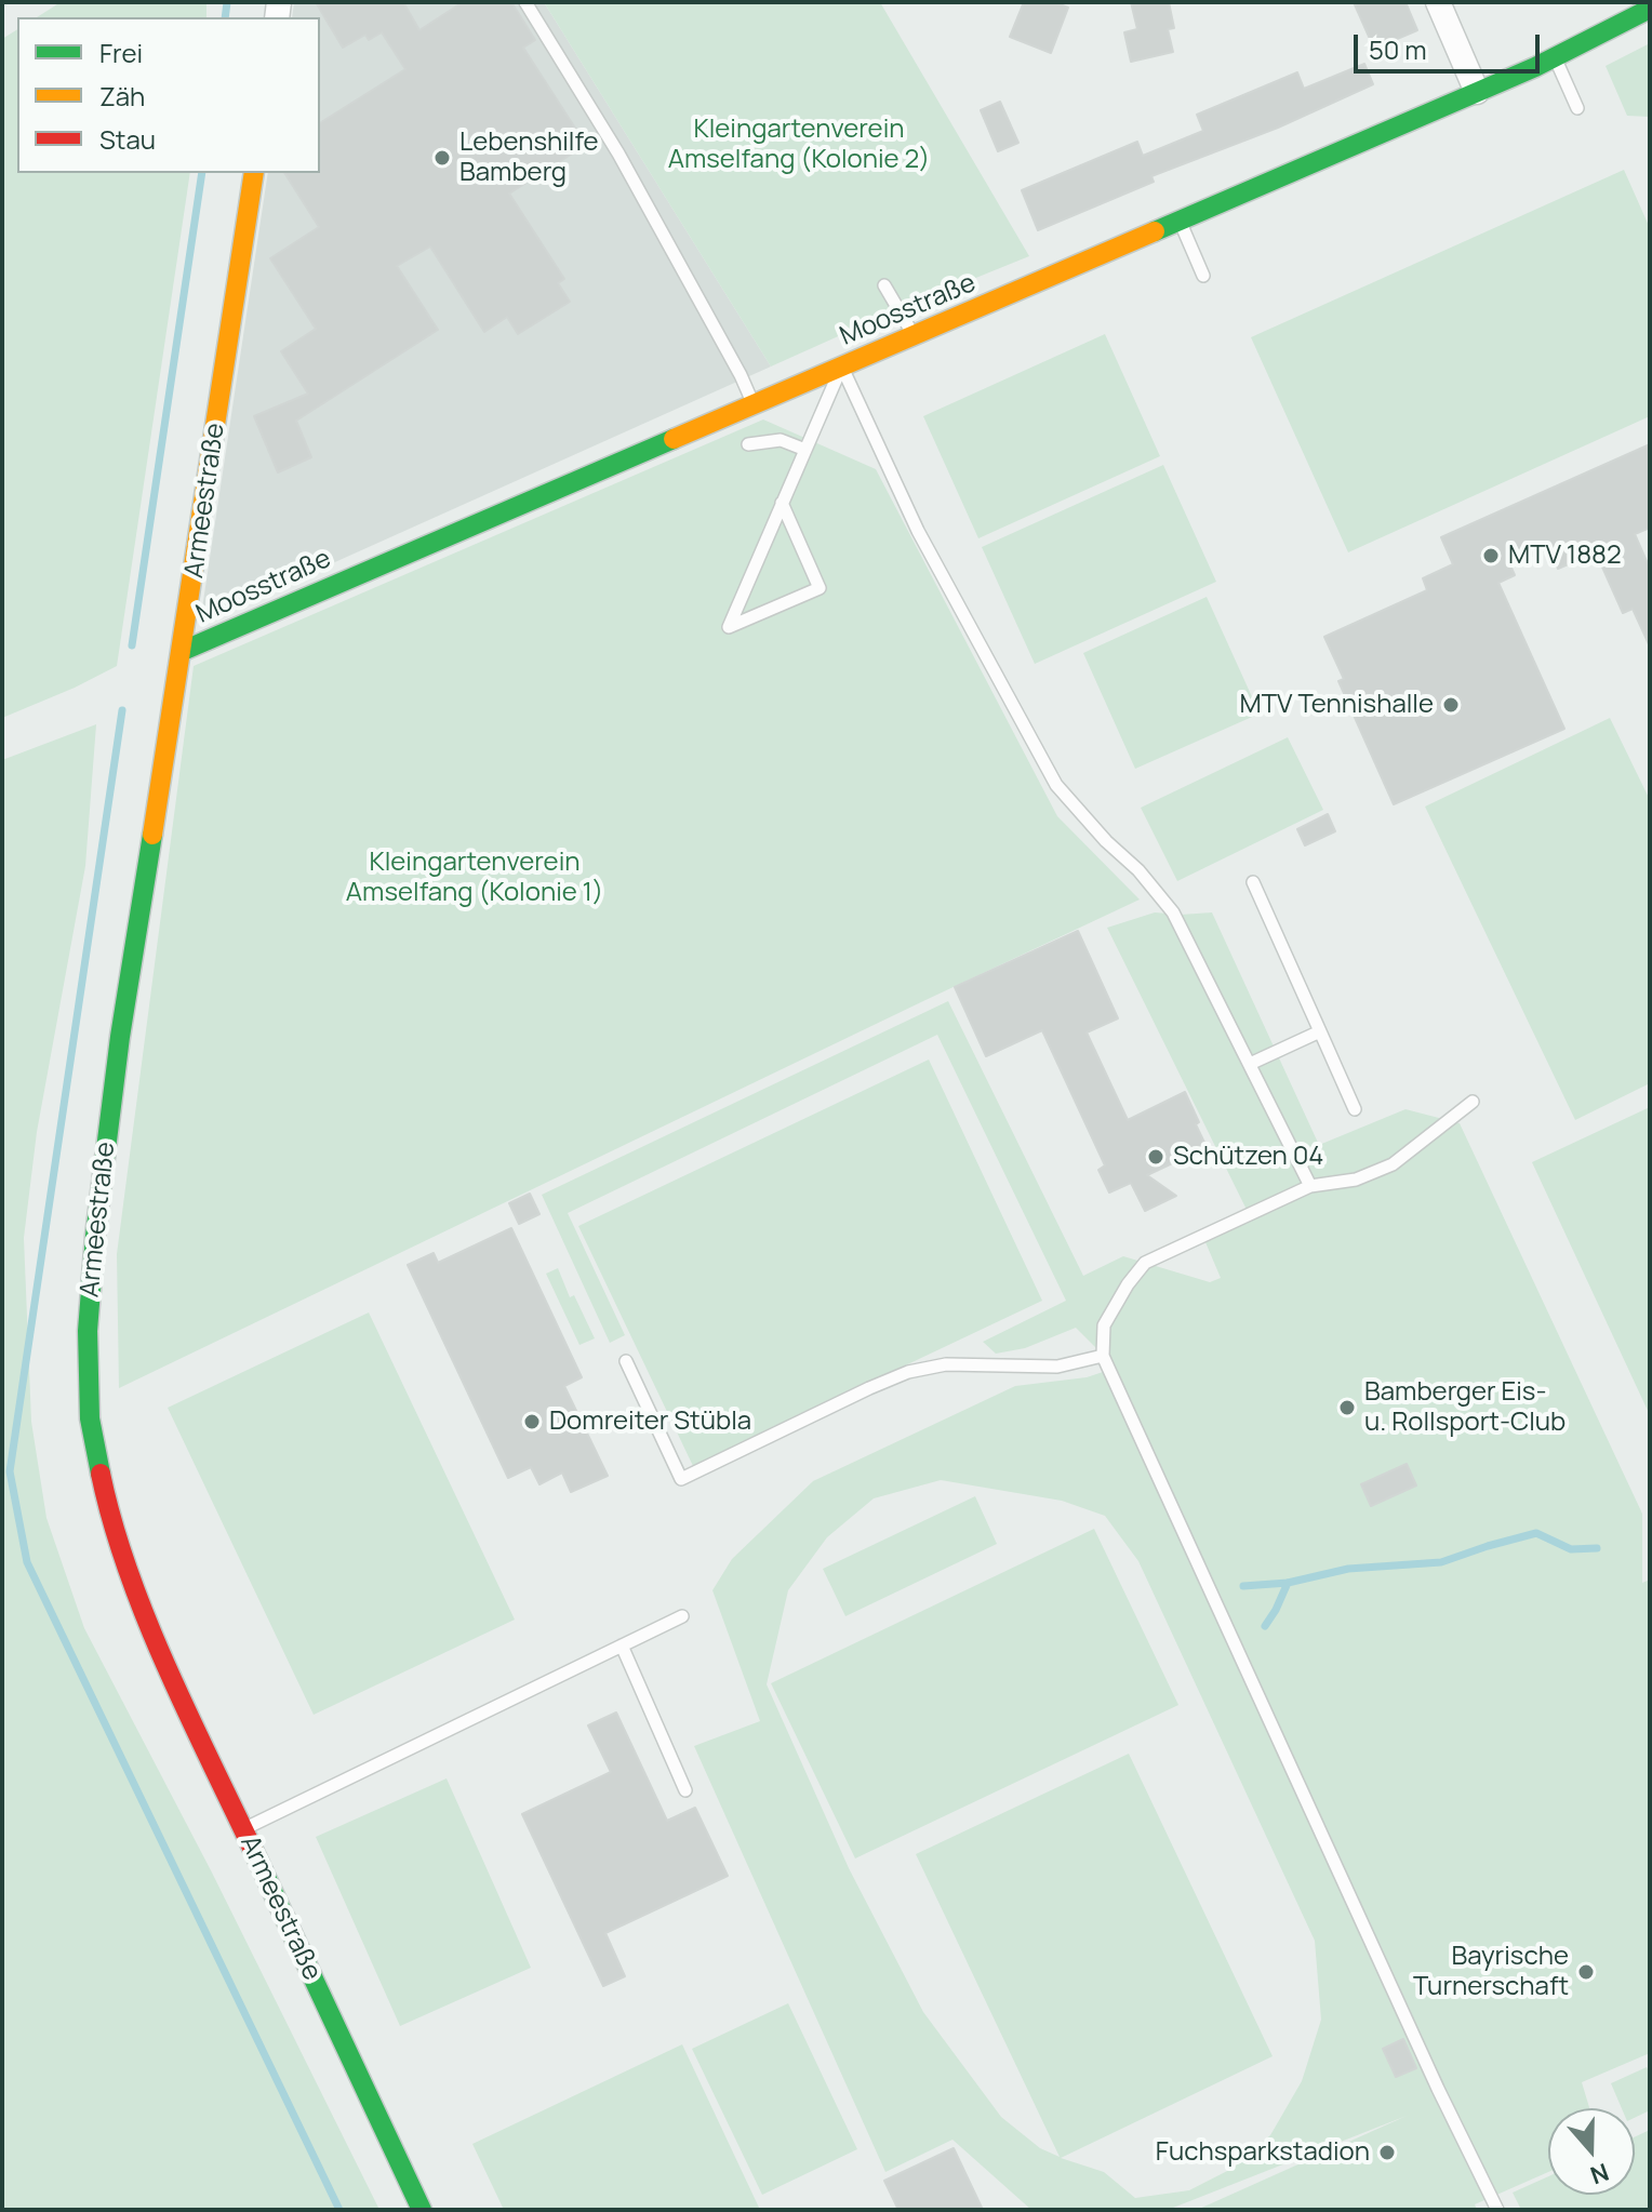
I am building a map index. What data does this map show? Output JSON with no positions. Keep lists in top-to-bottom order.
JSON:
{
  "streets": {
    "street": ["Moosstraße", "Armeestraße"]
  },
  "crossings": [
    ["Moosstraße", "Armeestraße"]
  ],
  "parks": ["Kleingartenverein Amselfang (Kolonie 2)", "Kleingartenverein Amselfang (Kolonie 1)"],
  "places": [
    "Lebenshilfe Bamberg",
    "MTV 1882",
    "MTV Tennishalle",
    "Schützen 04",
    "Bamberger Eis- u. Rollsport-Club",
    "Domreiter Stübla",
    "Bayrische Turnerschaft",
    "Fuchsparkstadion"
  ],
  "legend": ["Frei", "Zäh", "Stau"],
  "scale_bar": "50 m",
  "north": "bottom"
}
